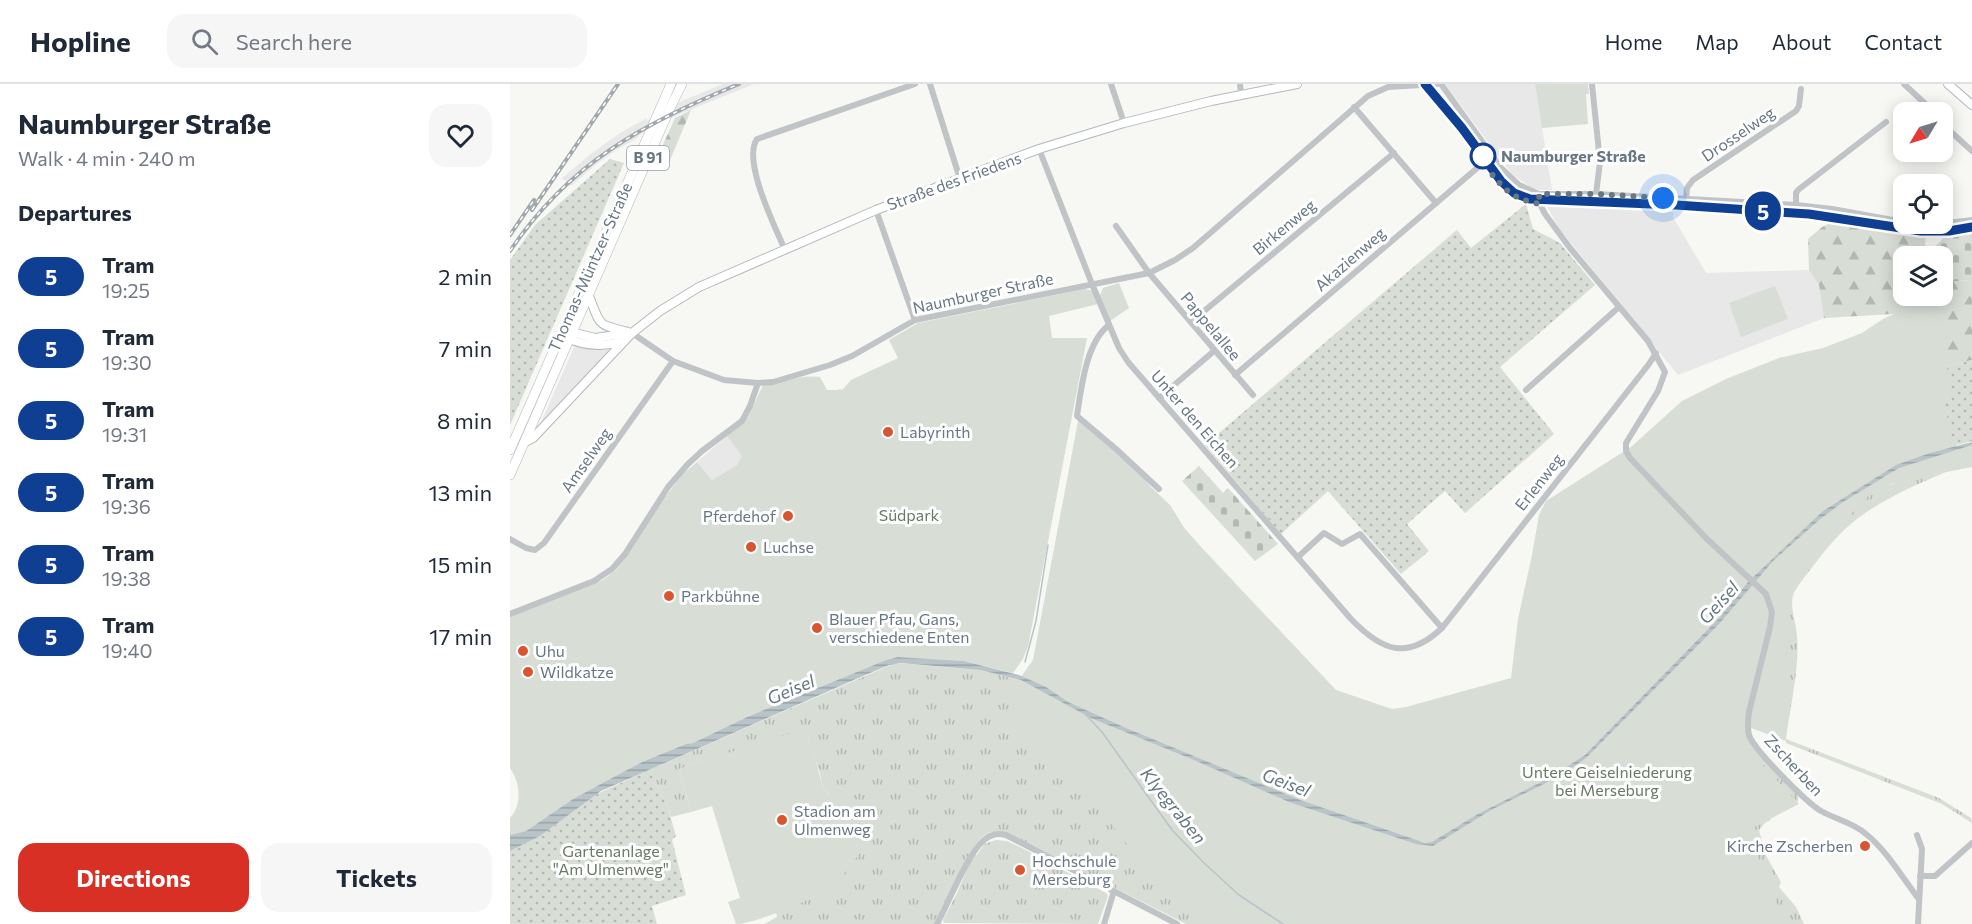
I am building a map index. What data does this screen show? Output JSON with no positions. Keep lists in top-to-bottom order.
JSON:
{
  "streets": {
    "main road": ["B 91", "Thomas-Müntzer-Straße"],
    "street": [
      "Drosselweg",
      "Straße des Friedens",
      "Birkenweg",
      "Akazienweg",
      "Naumburger Straße",
      "Pappelallee",
      "Unter den Eichen",
      "Amselweg",
      "Erlenweg",
      "Zscherben"
    ]
  },
  "crossings": [
    ["Drosselweg", "Naumburger Straße"],
    ["B 91", "Straße des Friedens"],
    ["B 91", "Thomas-Müntzer-Straße"],
    ["Straße des Friedens", "Thomas-Müntzer-Straße"],
    ["Straße des Friedens", "Naumburger Straße"],
    ["Straße des Friedens", "Unter den Eichen"],
    ["Birkenweg", "Pappelallee"],
    ["Akazienweg", "Pappelallee"],
    ["Naumburger Straße", "Pappelallee"],
    ["Naumburger Straße", "Unter den Eichen"],
    ["Naumburger Straße", "Amselweg"],
    ["Unter den Eichen", "Erlenweg"],
    ["Erlenweg", "Zscherben"]
  ],
  "water": ["Geisel", "Klyegraben"],
  "parks": ["Südpark", "Untere Geiselniederung bei Merseburg", "Gartenanlage \"Am Ulmenweg\""],
  "places": [
    "Naumburger Straße",
    "Labyrinth",
    "Pferdehof",
    "Luchse",
    "Parkbühne",
    "Blauer Pfau, Gans, verschiedene Enten",
    "Uhu",
    "Wildkatze",
    "Stadion am Ulmenweg",
    "Kirche Zscherben",
    "Hochschule Merseburg"
  ],
  "lines": ["tram line 5"],
  "north": "bottom left",
  "page": {
    "header": "Hopline",
    "search": "Search here",
    "nav": [
      "Home",
      "Map",
      "About",
      "Contact"
    ],
    "heading": [
      ["Naumburger Straße", "Walk · 4 min · 240 m"],
      "Departures"
    ],
    "on_map": "5",
    "list": [
      {
        "mark": "5",
        "name": "Tram",
        "note": "19:25",
        "value": "2 min"
      },
      {
        "mark": "5",
        "name": "Tram",
        "note": "19:30",
        "value": "7 min"
      },
      {
        "mark": "5",
        "name": "Tram",
        "note": "19:31",
        "value": "8 min"
      },
      {
        "mark": "5",
        "name": "Tram",
        "note": "19:36",
        "value": "13 min"
      },
      {
        "mark": "5",
        "name": "Tram",
        "note": "19:38",
        "value": "15 min"
      },
      {
        "mark": "5",
        "name": "Tram",
        "note": "19:40",
        "value": "17 min"
      }
    ],
    "buttons": ["Directions", "Tickets"]
  }
}
